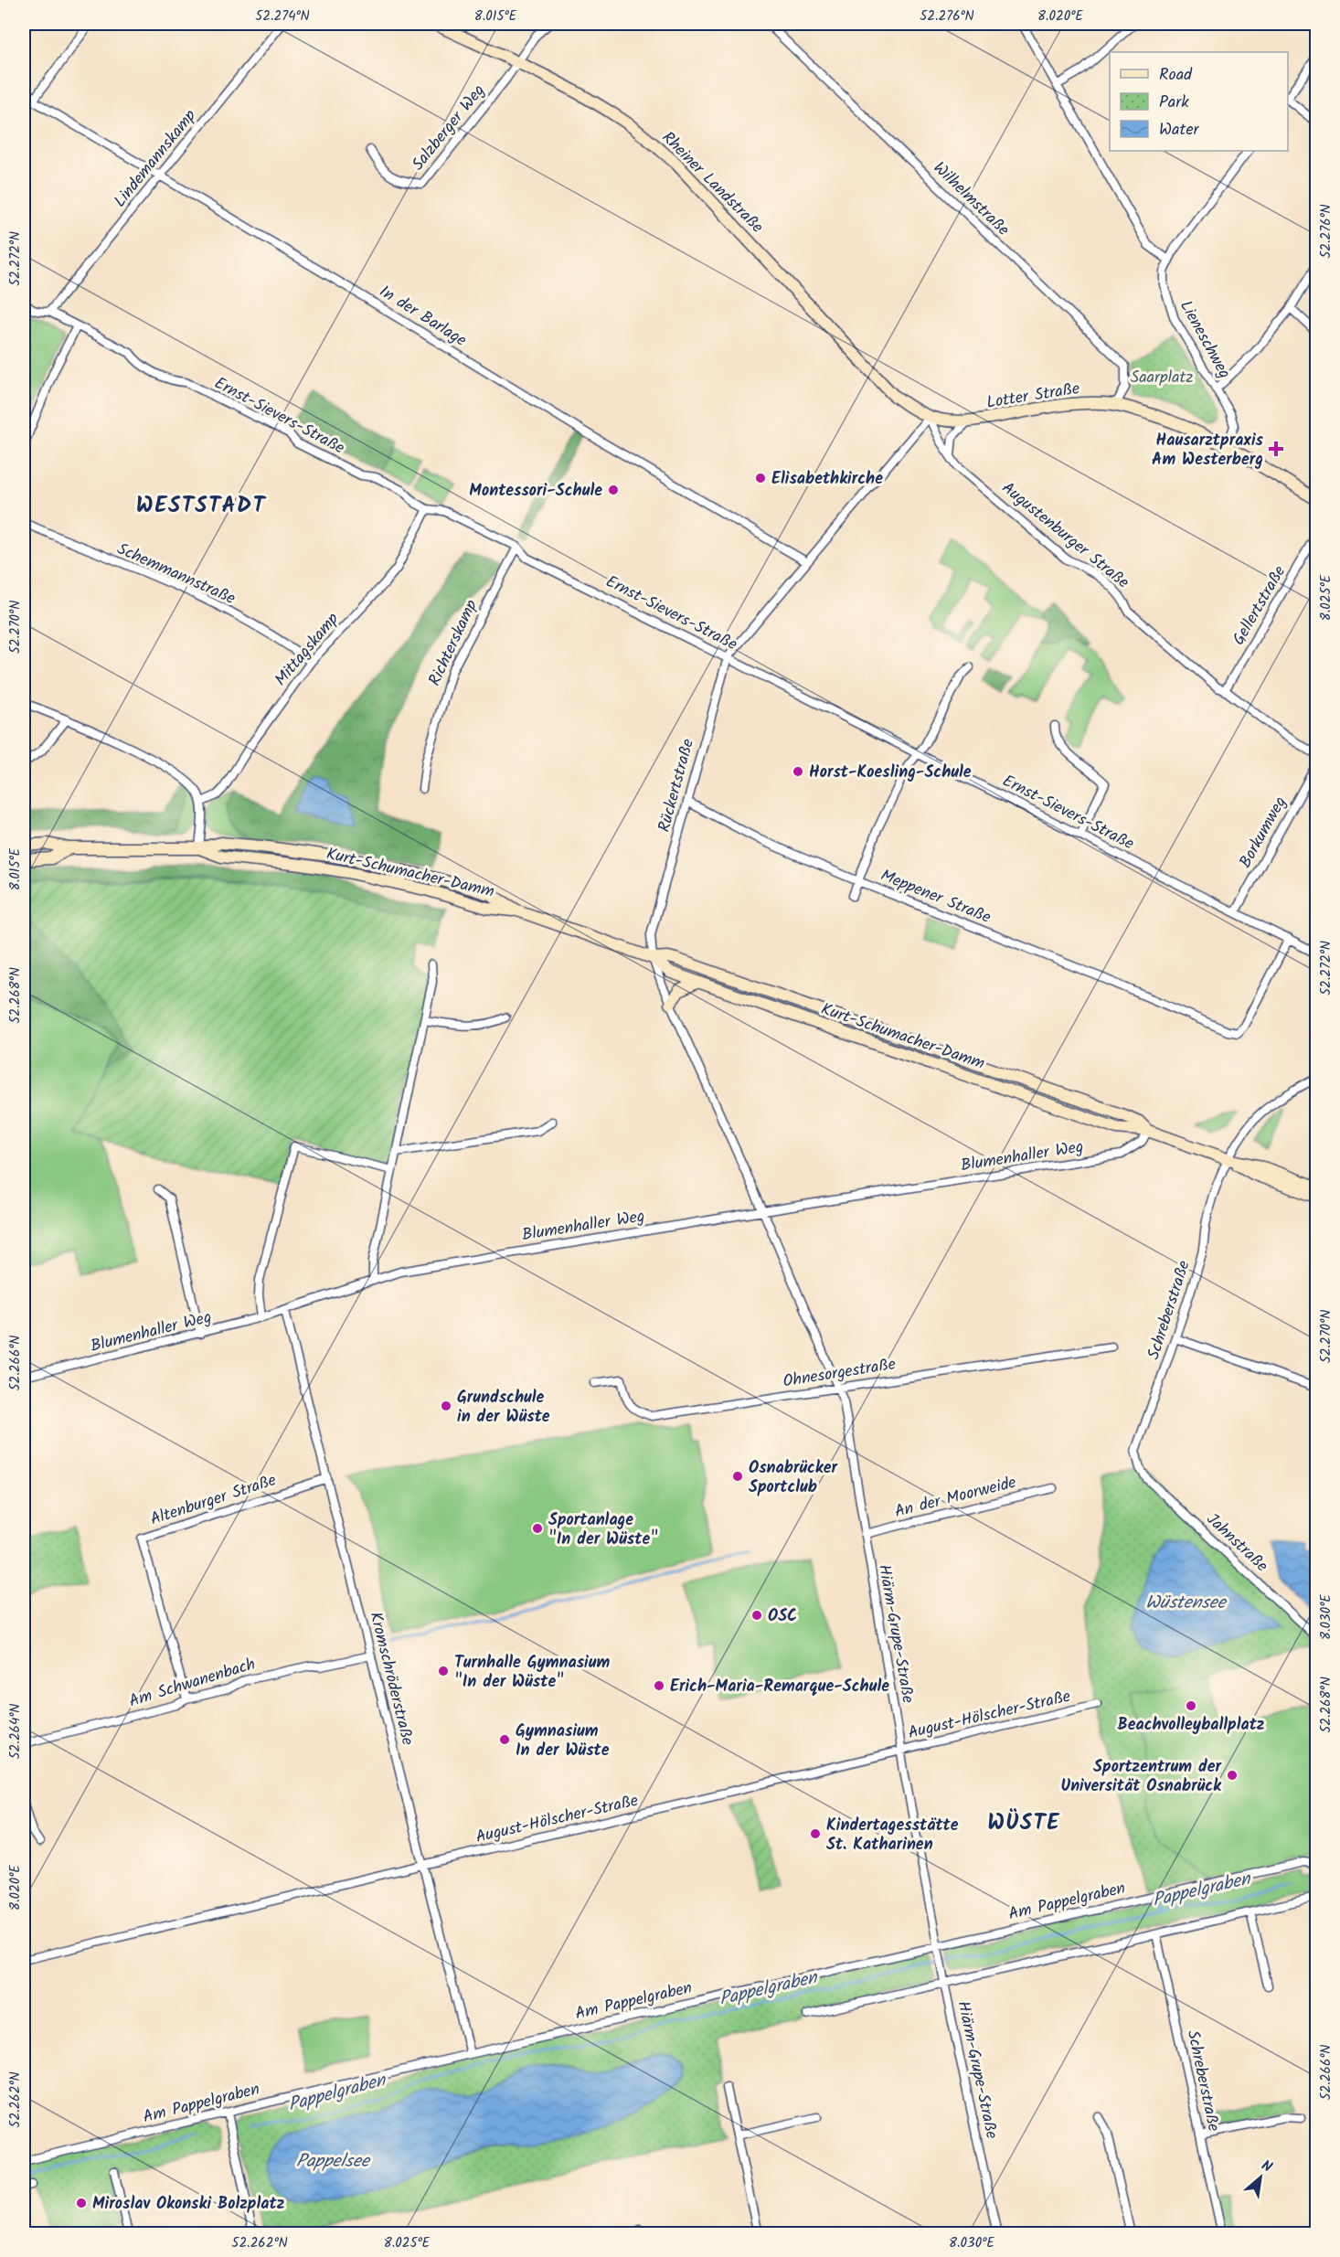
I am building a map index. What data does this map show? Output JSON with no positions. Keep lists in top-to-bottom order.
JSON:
{
  "streets": {
    "main road": ["Rheiner Landstraße", "Lotter Straße", "Kurt-Schumacher-Damm"],
    "street": [
      "Salzberger Weg",
      "Lindemannskamp",
      "Wilhelmstraße",
      "In der Barlage",
      "Lieneschweg",
      "Ernst-Sievers-Straße",
      "Augustenburger Straße",
      "Schemmannstraße",
      "Gellertstraße",
      "Richterskamp",
      "Mittagskamp",
      "Rückertstraße",
      "Borkumweg",
      "Meppener Straße",
      "Blumenhaller Weg",
      "Schreberstraße",
      "Ohnesorgestraße",
      "An der Moorweide",
      "Altenburger Straße",
      "Jahnstraße",
      "Hiärm-Grupe-Straße",
      "Kromschröderstraße",
      "Am Schwanenbach",
      "August-Hölscher-Straße",
      "Am Pappelgraben"
    ]
  },
  "crossings": [
    ["Salzberger Weg", "Rheiner Landstraße"],
    ["Lindemannskamp", "In der Barlage"],
    ["Lindemannskamp", "Ernst-Sievers-Straße"],
    ["Rheiner Landstraße", "Lotter Straße"],
    ["Rheiner Landstraße", "Augustenburger Straße"],
    ["Rheiner Landstraße", "Rückertstraße"],
    ["Wilhelmstraße", "Lotter Straße"],
    ["In der Barlage", "Rückertstraße"],
    ["Lieneschweg", "Lotter Straße"],
    ["Lotter Straße", "Augustenburger Straße"],
    ["Lotter Straße", "Rückertstraße"],
    ["Ernst-Sievers-Straße", "Richterskamp"],
    ["Ernst-Sievers-Straße", "Mittagskamp"],
    ["Ernst-Sievers-Straße", "Rückertstraße"],
    ["Ernst-Sievers-Straße", "Borkumweg"],
    ["Ernst-Sievers-Straße", "Meppener Straße"],
    ["Augustenburger Straße", "Gellertstraße"],
    ["Augustenburger Straße", "Rückertstraße"],
    ["Schemmannstraße", "Mittagskamp"],
    ["Rückertstraße", "Kurt-Schumacher-Damm"],
    ["Rückertstraße", "Meppener Straße"],
    ["Rückertstraße", "Blumenhaller Weg"],
    ["Rückertstraße", "Hiärm-Grupe-Straße"],
    ["Kurt-Schumacher-Damm", "Blumenhaller Weg"],
    ["Kurt-Schumacher-Damm", "Schreberstraße"],
    ["Blumenhaller Weg", "Hiärm-Grupe-Straße"],
    ["Blumenhaller Weg", "Kromschröderstraße"],
    ["Schreberstraße", "Jahnstraße"],
    ["Ohnesorgestraße", "Hiärm-Grupe-Straße"],
    ["An der Moorweide", "Hiärm-Grupe-Straße"],
    ["Altenburger Straße", "Kromschröderstraße"],
    ["Altenburger Straße", "Am Schwanenbach"],
    ["Hiärm-Grupe-Straße", "August-Hölscher-Straße"],
    ["Hiärm-Grupe-Straße", "Am Pappelgraben"],
    ["Kromschröderstraße", "Am Schwanenbach"],
    ["Kromschröderstraße", "August-Hölscher-Straße"],
    ["Kromschröderstraße", "Am Pappelgraben"]
  ],
  "districts": ["WESTSTADT", "WÜSTE"],
  "water": ["Wüstensee", "Pappelgraben", "Pappelsee"],
  "parks": ["Saarplatz"],
  "places": {
    "health": ["Hausarztpraxis Am Westerberg"],
    "other": [
      "Elisabethkirche",
      "Montessori-Schule",
      "Horst-Koesling-Schule",
      "Grundschule in der Wüste",
      "Osnabrücker Sportclub",
      "Sportanlage \"In der Wüste\"",
      "OSC",
      "Turnhalle Gymnasium \"In der Wüste\"",
      "Erich-Maria-Remarque-Schule",
      "Beachvolleyballplatz",
      "Gymnasium In der Wüste",
      "Sportzentrum der Universität Osnabrück",
      "Kindertagesstätte St. Katharinen",
      "Miroslav Okonski Bolzplatz"
    ]
  },
  "legend": ["Road", "Park", "Water"],
  "north": "top right",
  "coordinates": [
    "52.274°N",
    "8.015°E",
    "52.276°N",
    "8.020°E",
    "52.272°N",
    "8.025°E",
    "52.270°N",
    "52.268°N",
    "52.266°N",
    "8.030°E",
    "52.264°N",
    "52.262°N"
  ]
}
